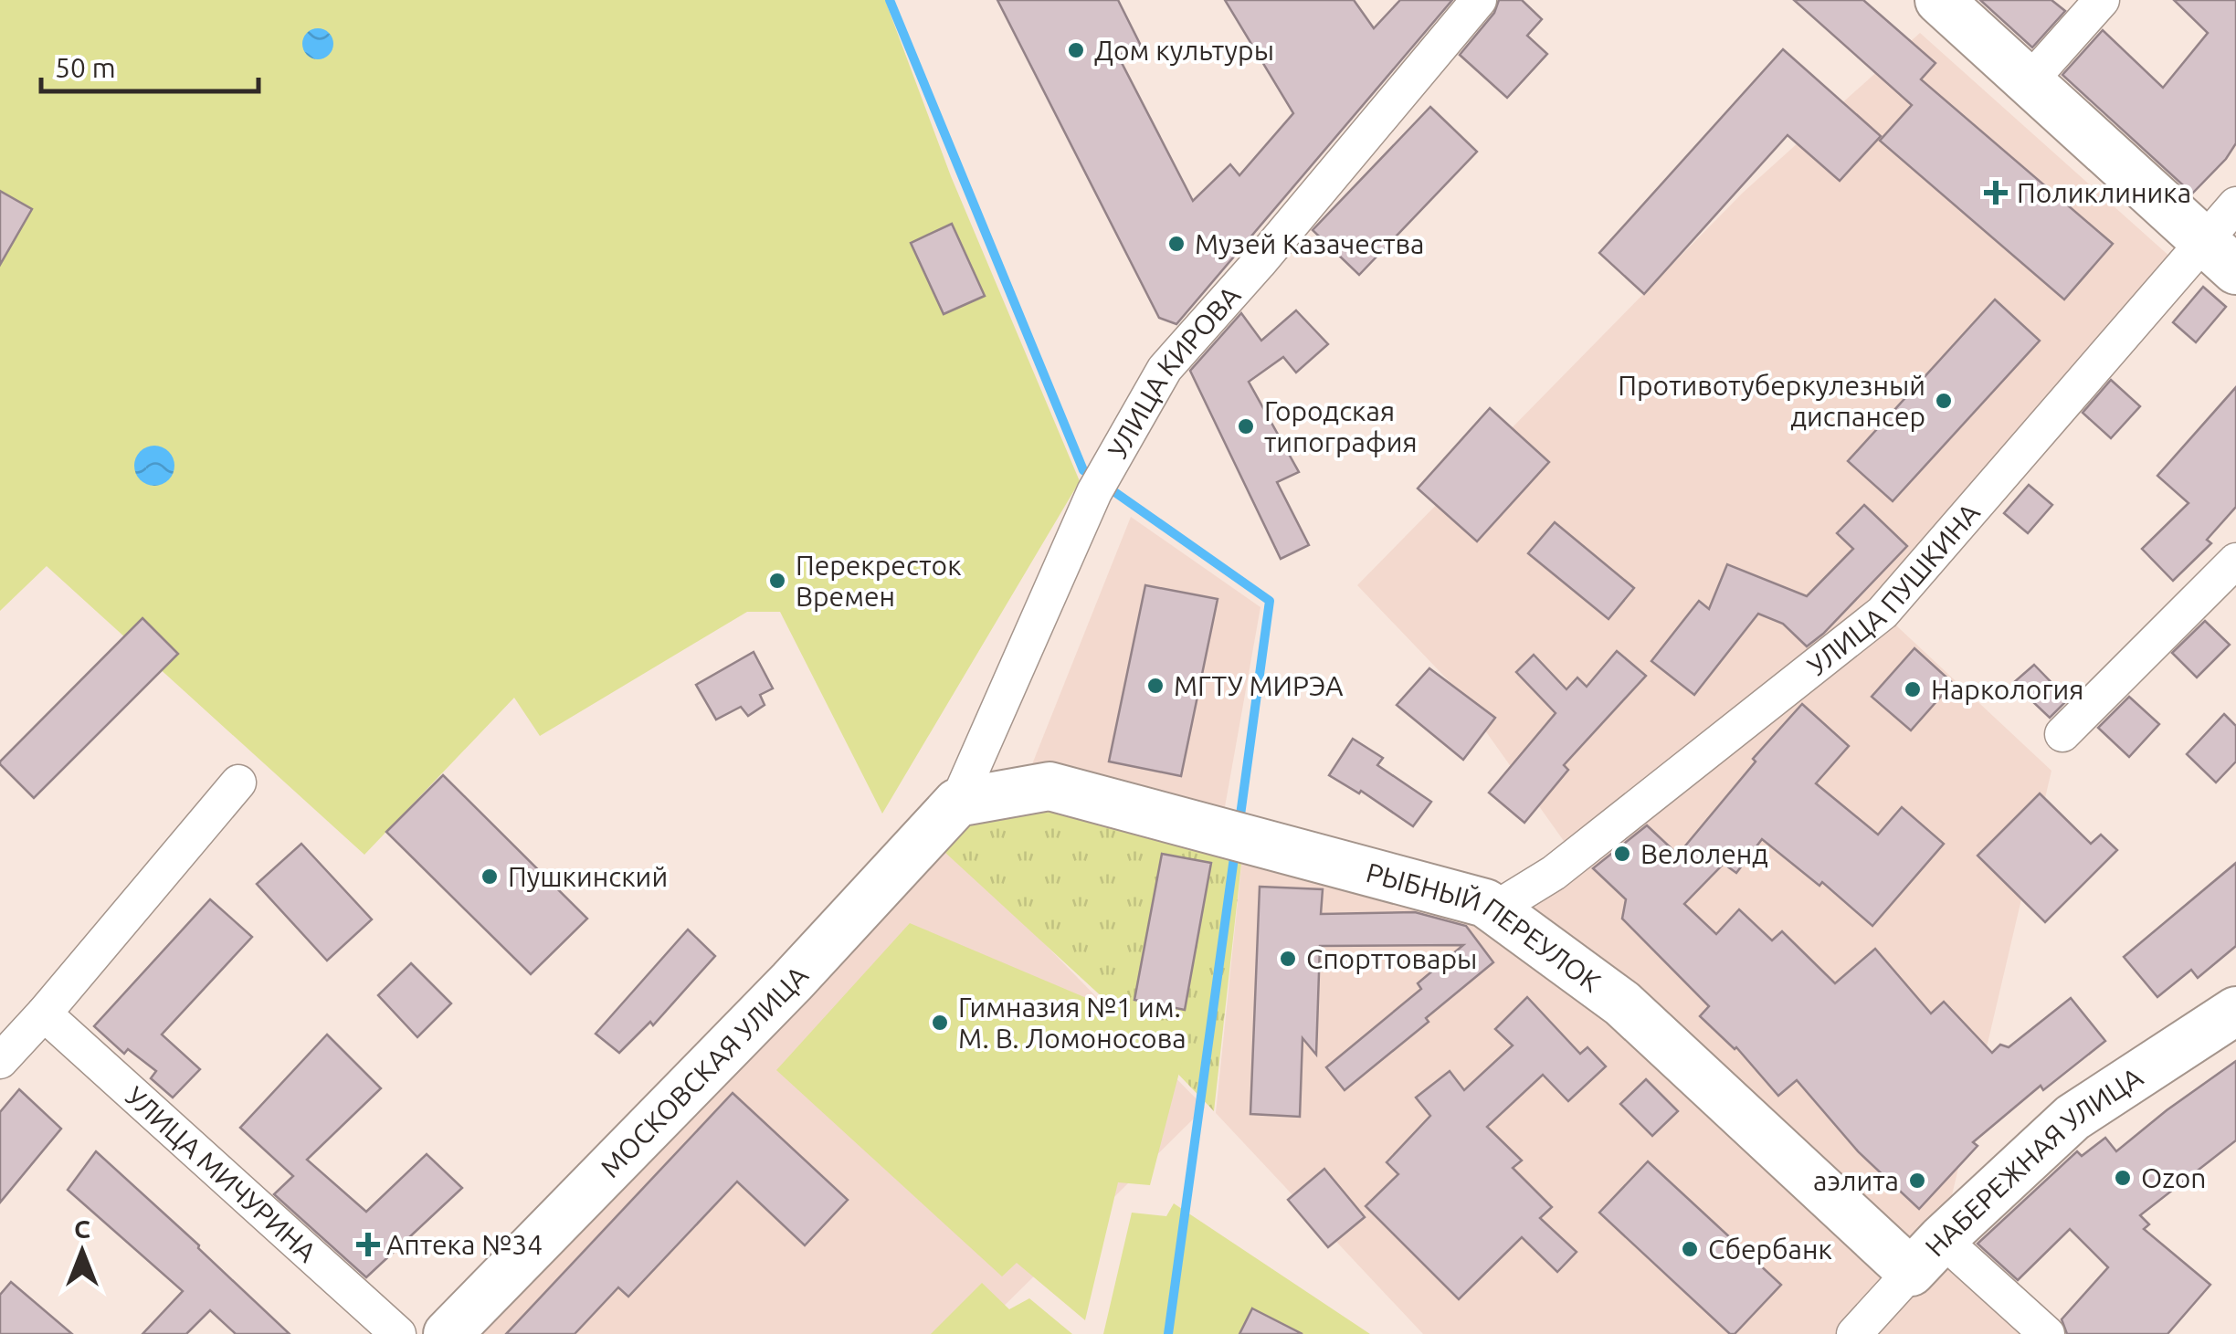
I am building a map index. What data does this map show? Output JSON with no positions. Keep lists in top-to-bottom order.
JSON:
{
  "streets": {
    "street": [
      "УЛИЦА КИРОВА",
      "УЛИЦА ПУШКИНА",
      "РЫБНЫЙ ПЕРЕУЛОК",
      "МОСКОВСКАЯ УЛИЦА",
      "НАБЕРЕЖНАЯ УЛИЦА",
      "УЛИЦА МИЧУРИНА"
    ]
  },
  "crossings": [
    ["УЛИЦА КИРОВА", "РЫБНЫЙ ПЕРЕУЛОК"],
    ["УЛИЦА КИРОВА", "МОСКОВСКАЯ УЛИЦА"],
    ["УЛИЦА ПУШКИНА", "РЫБНЫЙ ПЕРЕУЛОК"],
    ["РЫБНЫЙ ПЕРЕУЛОК", "МОСКОВСКАЯ УЛИЦА"],
    ["РЫБНЫЙ ПЕРЕУЛОК", "НАБЕРЕЖНАЯ УЛИЦА"]
  ],
  "places": {
    "other": [
      "Дом культуры",
      "Музей Казачества",
      "Противотуберкулезный диспансер",
      "Городская типография",
      "Перекресток Времен",
      "МГТУ МИРЭА",
      "Наркология",
      "Велоленд",
      "Пушкинский",
      "Спорттовары",
      "Гимназия №1 им. М. В. Ломоносова",
      "Ozon",
      "аэлита",
      "Сбербанк"
    ],
    "health": ["Поликлиника", "Аптека №34"]
  },
  "scale_bar": "50 m",
  "north": "top"
}
